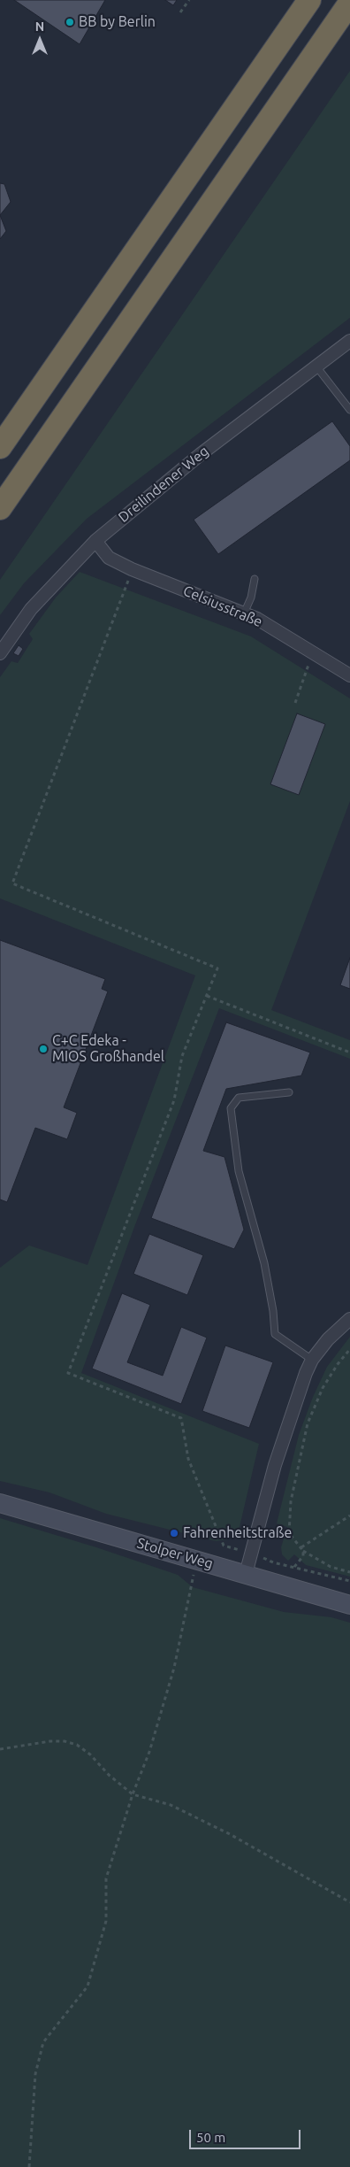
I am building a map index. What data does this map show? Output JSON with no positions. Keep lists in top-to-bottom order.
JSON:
{
  "streets": {
    "street": ["Dreilindener Weg", "Celsiusstraße", "Stolper Weg"]
  },
  "crossings": [
    ["Dreilindener Weg", "Celsiusstraße"]
  ],
  "places": ["BB by Berlin", "C+C Edeka - MIOS Großhandel", "Fahrenheitstraße"],
  "scale_bar": "50 m",
  "north": "top"
}
